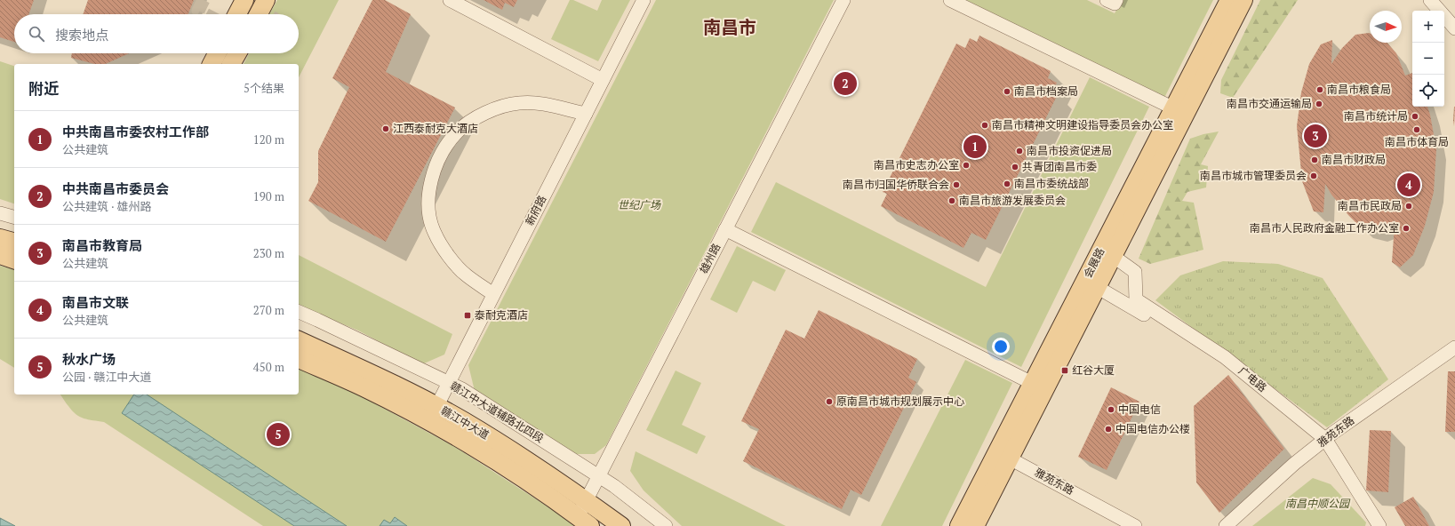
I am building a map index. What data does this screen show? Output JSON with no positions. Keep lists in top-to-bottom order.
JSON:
{
  "streets": {
    "main road": ["会展路", "赣江中大道"],
    "street": [
      "新府路",
      "雄州路",
      "广电路",
      "赣江中大道辅路北四段",
      "雅苑东路"
    ]
  },
  "crossings": [
    ["新府路", "赣江中大道辅路北四段"],
    ["新府路", "赣江中大道"],
    ["雄州路", "赣江中大道辅路北四段"],
    ["雄州路", "赣江中大道"],
    ["会展路", "广电路"],
    ["会展路", "雅苑东路"],
    ["广电路", "雅苑东路"]
  ],
  "districts": ["南昌市"],
  "parks": ["世纪广场", "南昌中顺公园"],
  "places": {
    "other": [
      "南昌市粮食局",
      "南昌市档案局",
      "南昌市交通运输局",
      "南昌市统计局",
      "南昌市精神文明建设指导委员会办公室",
      "江西泰耐克大酒店",
      "南昌市体育局",
      "南昌市投资促进局",
      "南昌市财政局",
      "南昌市史志办公室",
      "共青团南昌市委",
      "南昌市城市管理委员会",
      "南昌市委统战部",
      "南昌市归国华侨联合会",
      "南昌市旅游发展委员会",
      "南昌市民政局",
      "南昌市人民政府金融工作办公室",
      "原南昌市城市规划展示中心",
      "中国电信",
      "中国电信办公楼"
    ],
    "transit": ["泰耐克酒店", "红谷大厦"]
  },
  "north": "right",
  "page": {
    "map_buttons": ["+", "−"],
    "search": "搜索地点",
    "heading": ["附近", "5个结果"],
    "pins": [
      "2",
      "3",
      "1",
      "4",
      "5"
    ],
    "list": [
      {
        "mark": "1",
        "name": "中共南昌市委农村工作部",
        "note": "公共建筑",
        "value": "120 m"
      },
      {
        "mark": "2",
        "name": "中共南昌市委员会",
        "note": "公共建筑 · 雄州路",
        "value": "190 m"
      },
      {
        "mark": "3",
        "name": "南昌市教育局",
        "note": "公共建筑",
        "value": "230 m"
      },
      {
        "mark": "4",
        "name": "南昌市文联",
        "note": "公共建筑",
        "value": "270 m"
      },
      {
        "mark": "5",
        "name": "秋水广场",
        "note": "公园 · 赣江中大道",
        "value": "450 m"
      }
    ]
  }
}
